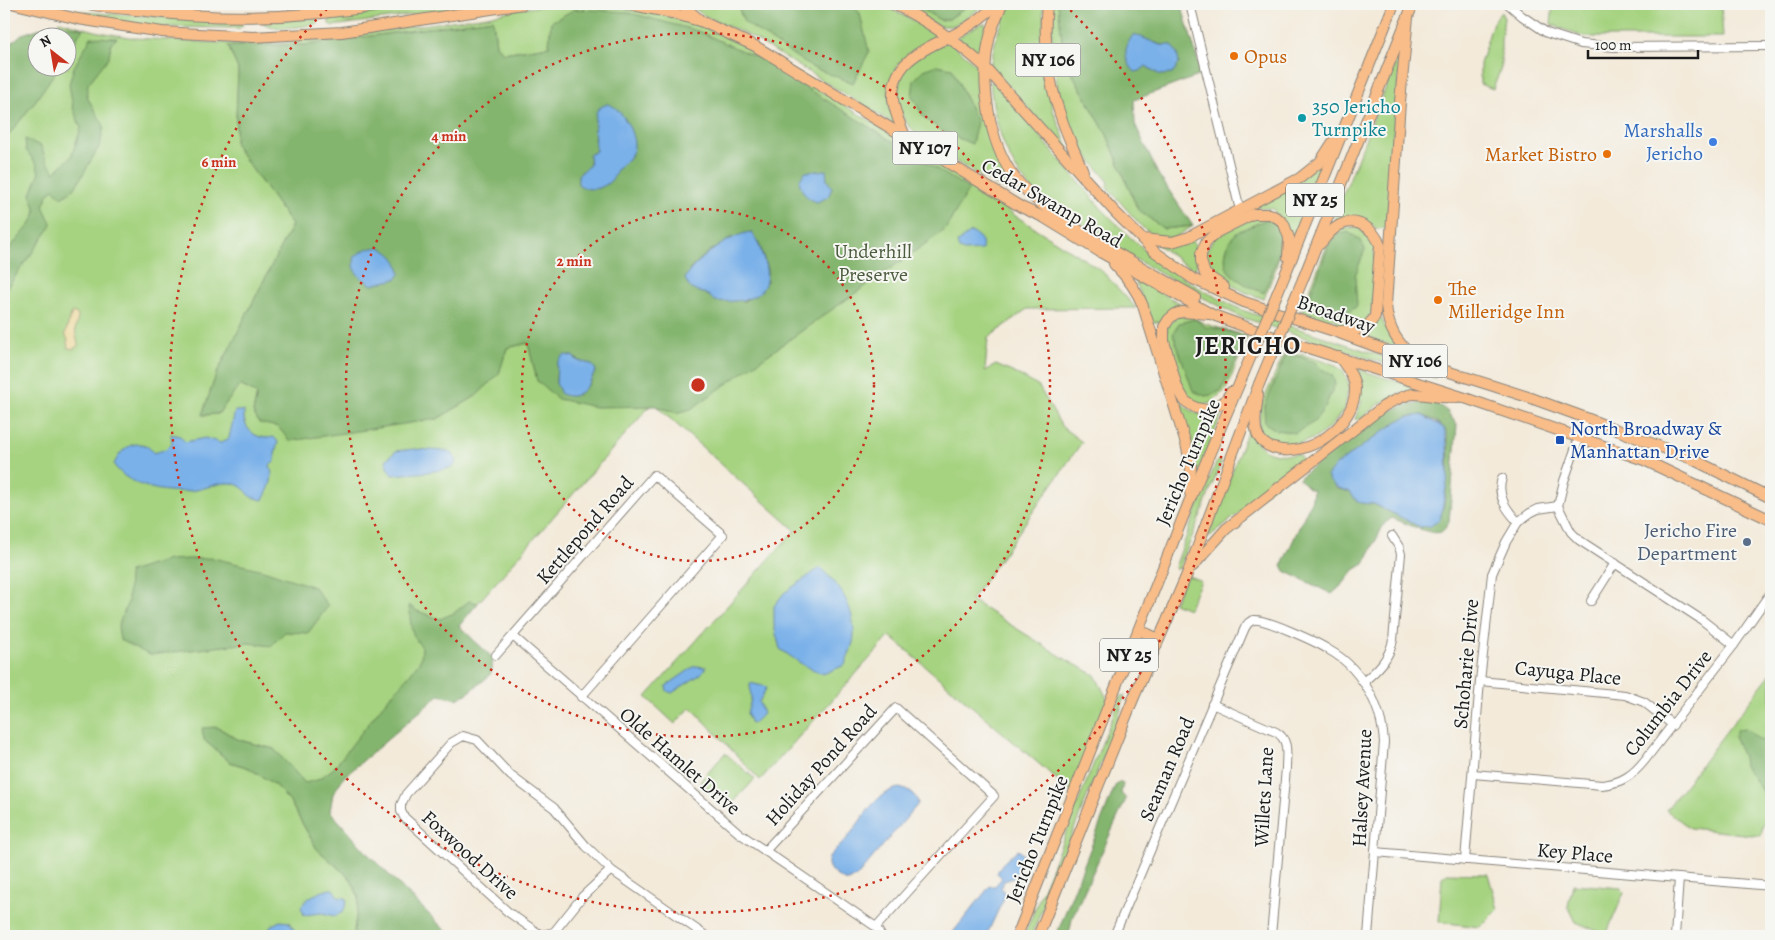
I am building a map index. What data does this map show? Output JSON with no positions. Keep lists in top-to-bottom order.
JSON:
{
  "streets": {
    "main road": [
      "NY 106",
      "NY 107",
      "NY 25",
      "Cedar Swamp Road",
      "Broadway",
      "Jericho Turnpike"
    ],
    "street": [
      "Kettlepond Road",
      "Schoharie Drive",
      "Cayuga Place",
      "Columbia Drive",
      "Olde Hamlet Drive",
      "Holiday Pond Road",
      "Seaman Road",
      "Halsey Avenue",
      "Willets Lane",
      "Key Place",
      "Foxwood Drive"
    ]
  },
  "crossings": [
    ["NY 106", "Cedar Swamp Road"],
    ["NY 106", "Broadway"],
    ["Cedar Swamp Road", "Broadway"],
    ["Kettlepond Road", "Olde Hamlet Drive"],
    ["Schoharie Drive", "Cayuga Place"],
    ["Schoharie Drive", "Columbia Drive"],
    ["Schoharie Drive", "Key Place"],
    ["Cayuga Place", "Columbia Drive"],
    ["Olde Hamlet Drive", "Holiday Pond Road"],
    ["Seaman Road", "Halsey Avenue"],
    ["Seaman Road", "Willets Lane"],
    ["Halsey Avenue", "Key Place"]
  ],
  "districts": ["JERICHO"],
  "parks": ["Underhill Preserve"],
  "places": {
    "other": [
      "Opus",
      "350 Jericho Turnpike",
      "Marshalls Jericho",
      "Market Bistro",
      "The Milleridge Inn",
      "Jericho Fire Department"
    ],
    "transit": ["North Broadway & Manhattan Drive"]
  },
  "scale_bar": "100 m",
  "north": "top left",
  "rings": ["4 min", "6 min", "2 min"]
}
